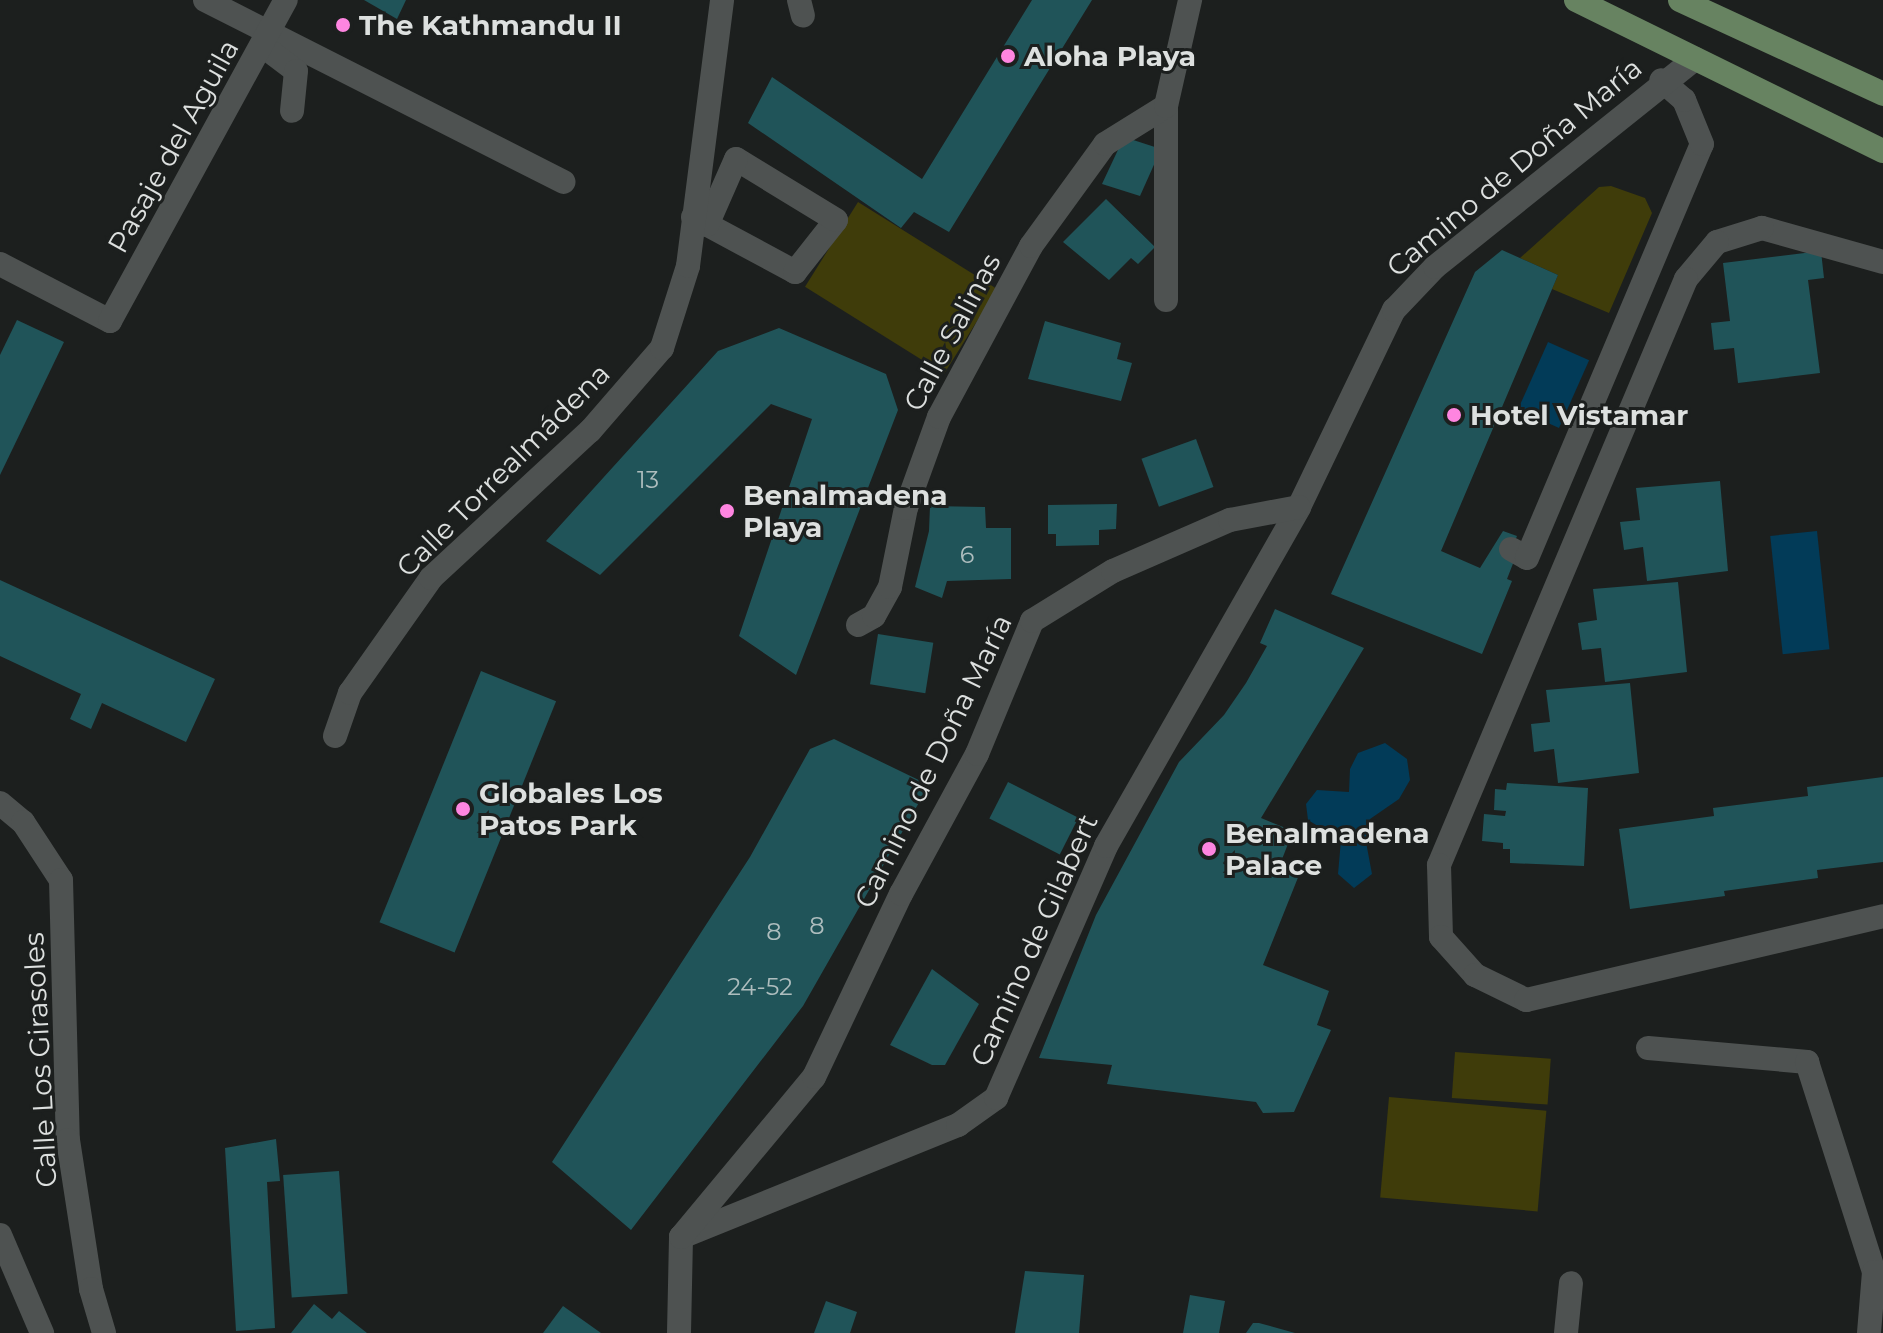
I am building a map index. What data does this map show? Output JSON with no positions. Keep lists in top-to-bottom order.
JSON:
{
  "streets": {
    "street": [
      "Pasaje del Aguila",
      "Camino de Doña María",
      "Calle Salinas",
      "Calle Torrealmádena",
      "Camino de Gilabert",
      "Calle Los Girasoles"
    ]
  },
  "crossings": [
    ["Camino de Doña María", "Camino de Gilabert"]
  ],
  "places": [
    "The Kathmandu II",
    "Aloha Playa",
    "Hotel Vistamar",
    "Benalmadena Playa",
    "Globales Los Patos Park",
    "Benalmadena Palace"
  ],
  "house_numbers": [
    "13",
    "6",
    "8",
    "8",
    "24-52"
  ]
}
